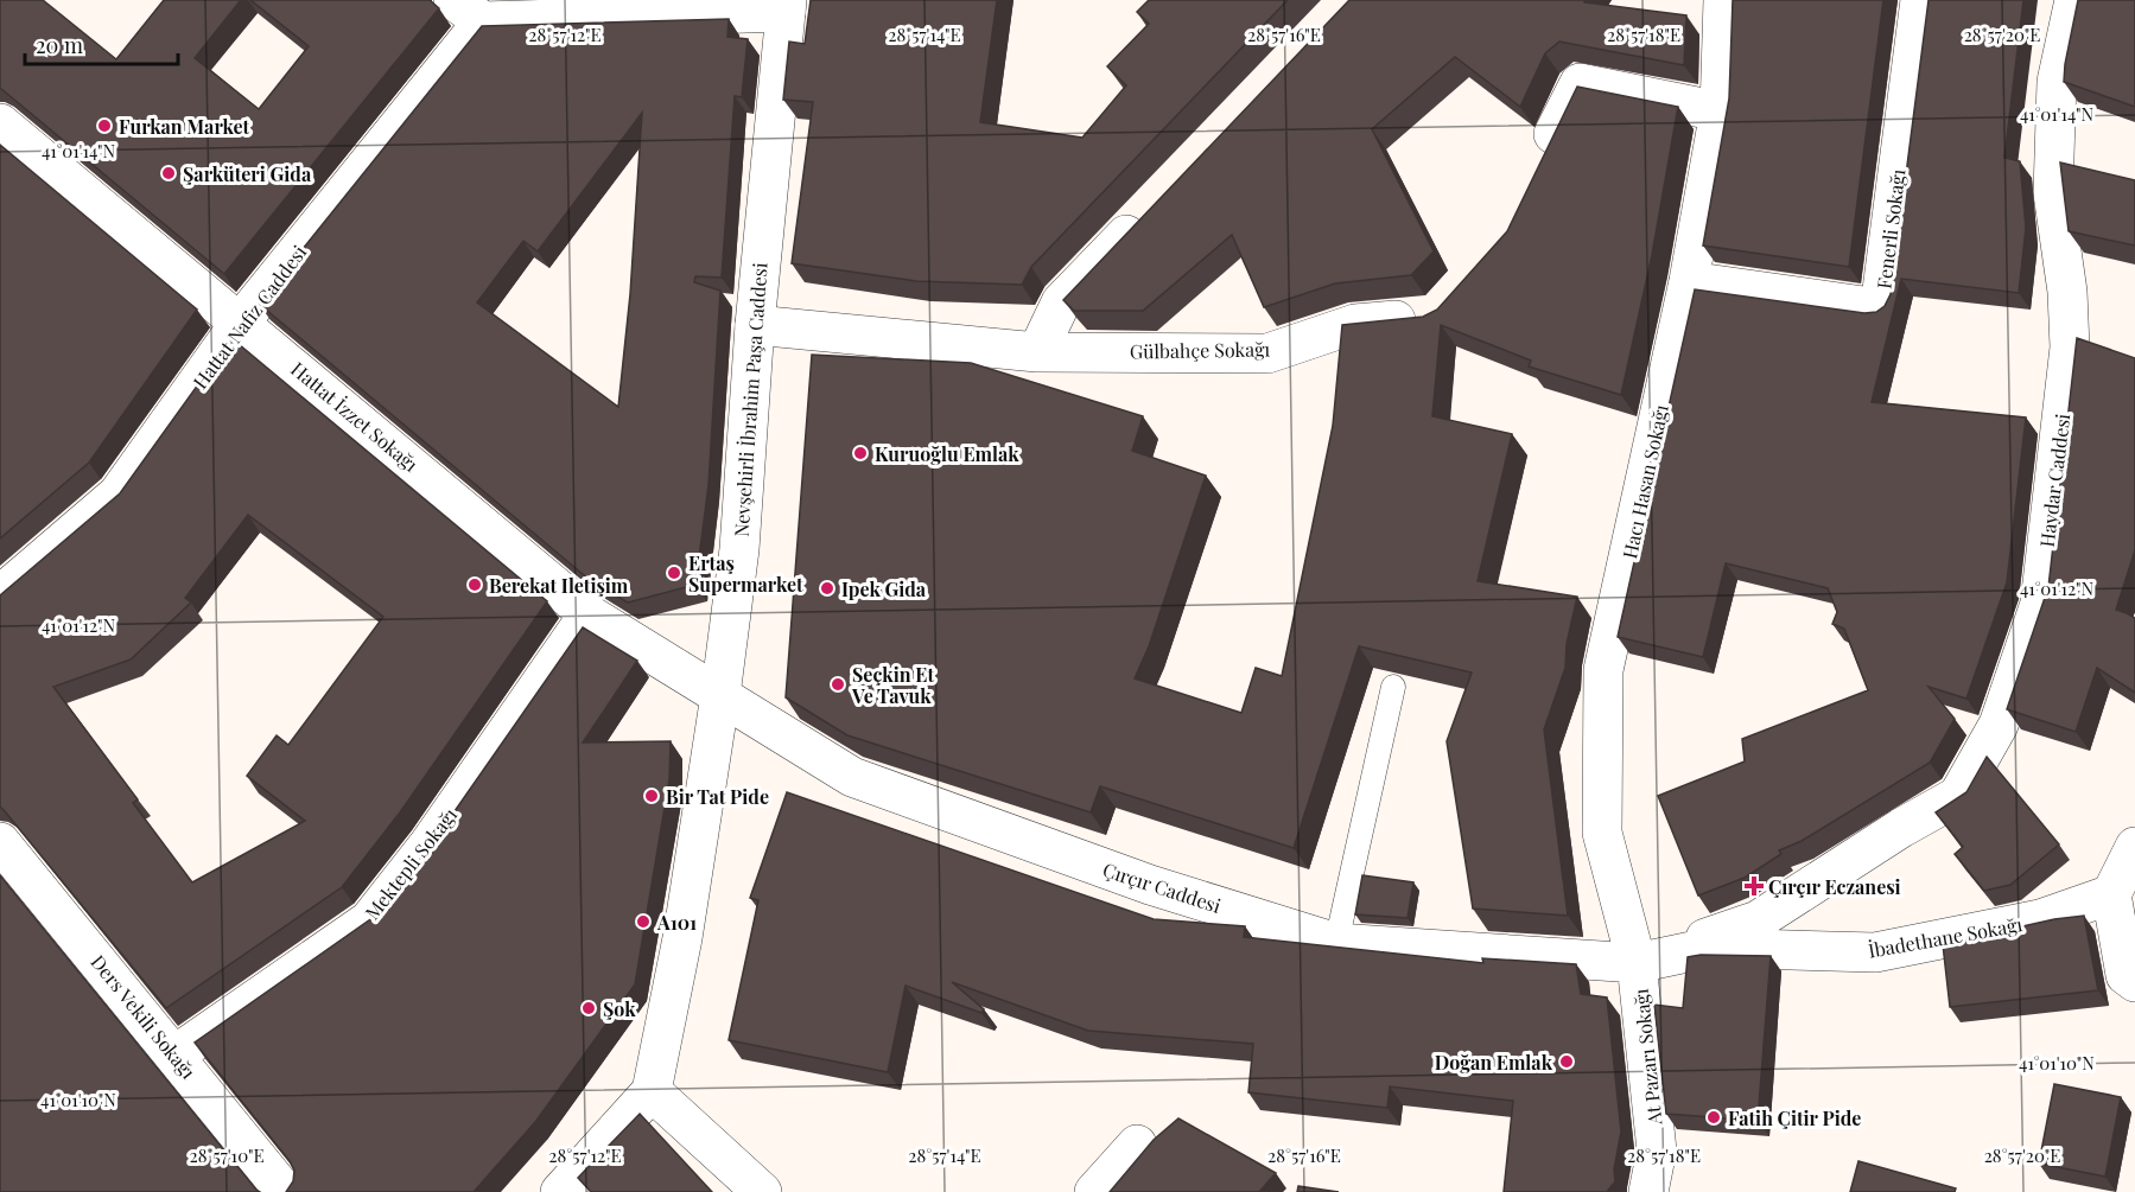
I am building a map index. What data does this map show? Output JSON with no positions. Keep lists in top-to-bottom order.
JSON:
{
  "streets": {
    "street": [
      "Fenerli Sokağı",
      "Hattat Nafiz Caddesi",
      "Gülbahçe Sokağı",
      "Nevşehirli İbrahim Paşa Caddesi",
      "Hattat İzzet Sokağı",
      "Haydar Caddesi",
      "Hacı Hasan Sokağı",
      "Mektepli Sokağı",
      "Çırçır Caddesi",
      "İbadethane Sokağı",
      "Ders Vekili Sokağı",
      "At Pazarı Sokağı"
    ]
  },
  "crossings": [
    ["Fenerli Sokağı", "Hacı Hasan Sokağı"],
    ["Hattat Nafiz Caddesi", "Hattat İzzet Sokağı"],
    ["Gülbahçe Sokağı", "Nevşehirli İbrahim Paşa Caddesi"],
    ["Nevşehirli İbrahim Paşa Caddesi", "Hattat İzzet Sokağı"],
    ["Nevşehirli İbrahim Paşa Caddesi", "Çırçır Caddesi"],
    ["Hattat İzzet Sokağı", "Mektepli Sokağı"],
    ["Hattat İzzet Sokağı", "Çırçır Caddesi"],
    ["Haydar Caddesi", "Hacı Hasan Sokağı"],
    ["Haydar Caddesi", "Çırçır Caddesi"],
    ["Haydar Caddesi", "İbadethane Sokağı"],
    ["Haydar Caddesi", "At Pazarı Sokağı"],
    ["Hacı Hasan Sokağı", "Çırçır Caddesi"],
    ["Hacı Hasan Sokağı", "İbadethane Sokağı"],
    ["Hacı Hasan Sokağı", "At Pazarı Sokağı"],
    ["Mektepli Sokağı", "Ders Vekili Sokağı"],
    ["Çırçır Caddesi", "İbadethane Sokağı"],
    ["Çırçır Caddesi", "At Pazarı Sokağı"],
    ["İbadethane Sokağı", "At Pazarı Sokağı"]
  ],
  "places": {
    "other": [
      "Furkan Market",
      "Şarküteri Gida",
      "Kuruoğlu Emlak",
      "Ertaş Supermarket",
      "Berekat Iletişim",
      "Ipek Gida",
      "Seçkin Et Ve Tavuk",
      "Bir Tat Pide",
      "A101",
      "Şok",
      "Doğan Emlak",
      "Fatih Çitir Pide"
    ],
    "health": ["Çırçır Eczanesi"]
  },
  "scale_bar": "20 m",
  "coordinates": [
    "28°57'12\"E",
    "28°57'14\"E",
    "28°57'16\"E",
    "28°57'18\"E",
    "28°57'20\"E",
    "41°01'14\"N",
    "41°01'12\"N",
    "41°01'10\"N",
    "28°57'10\"E"
  ]
}
